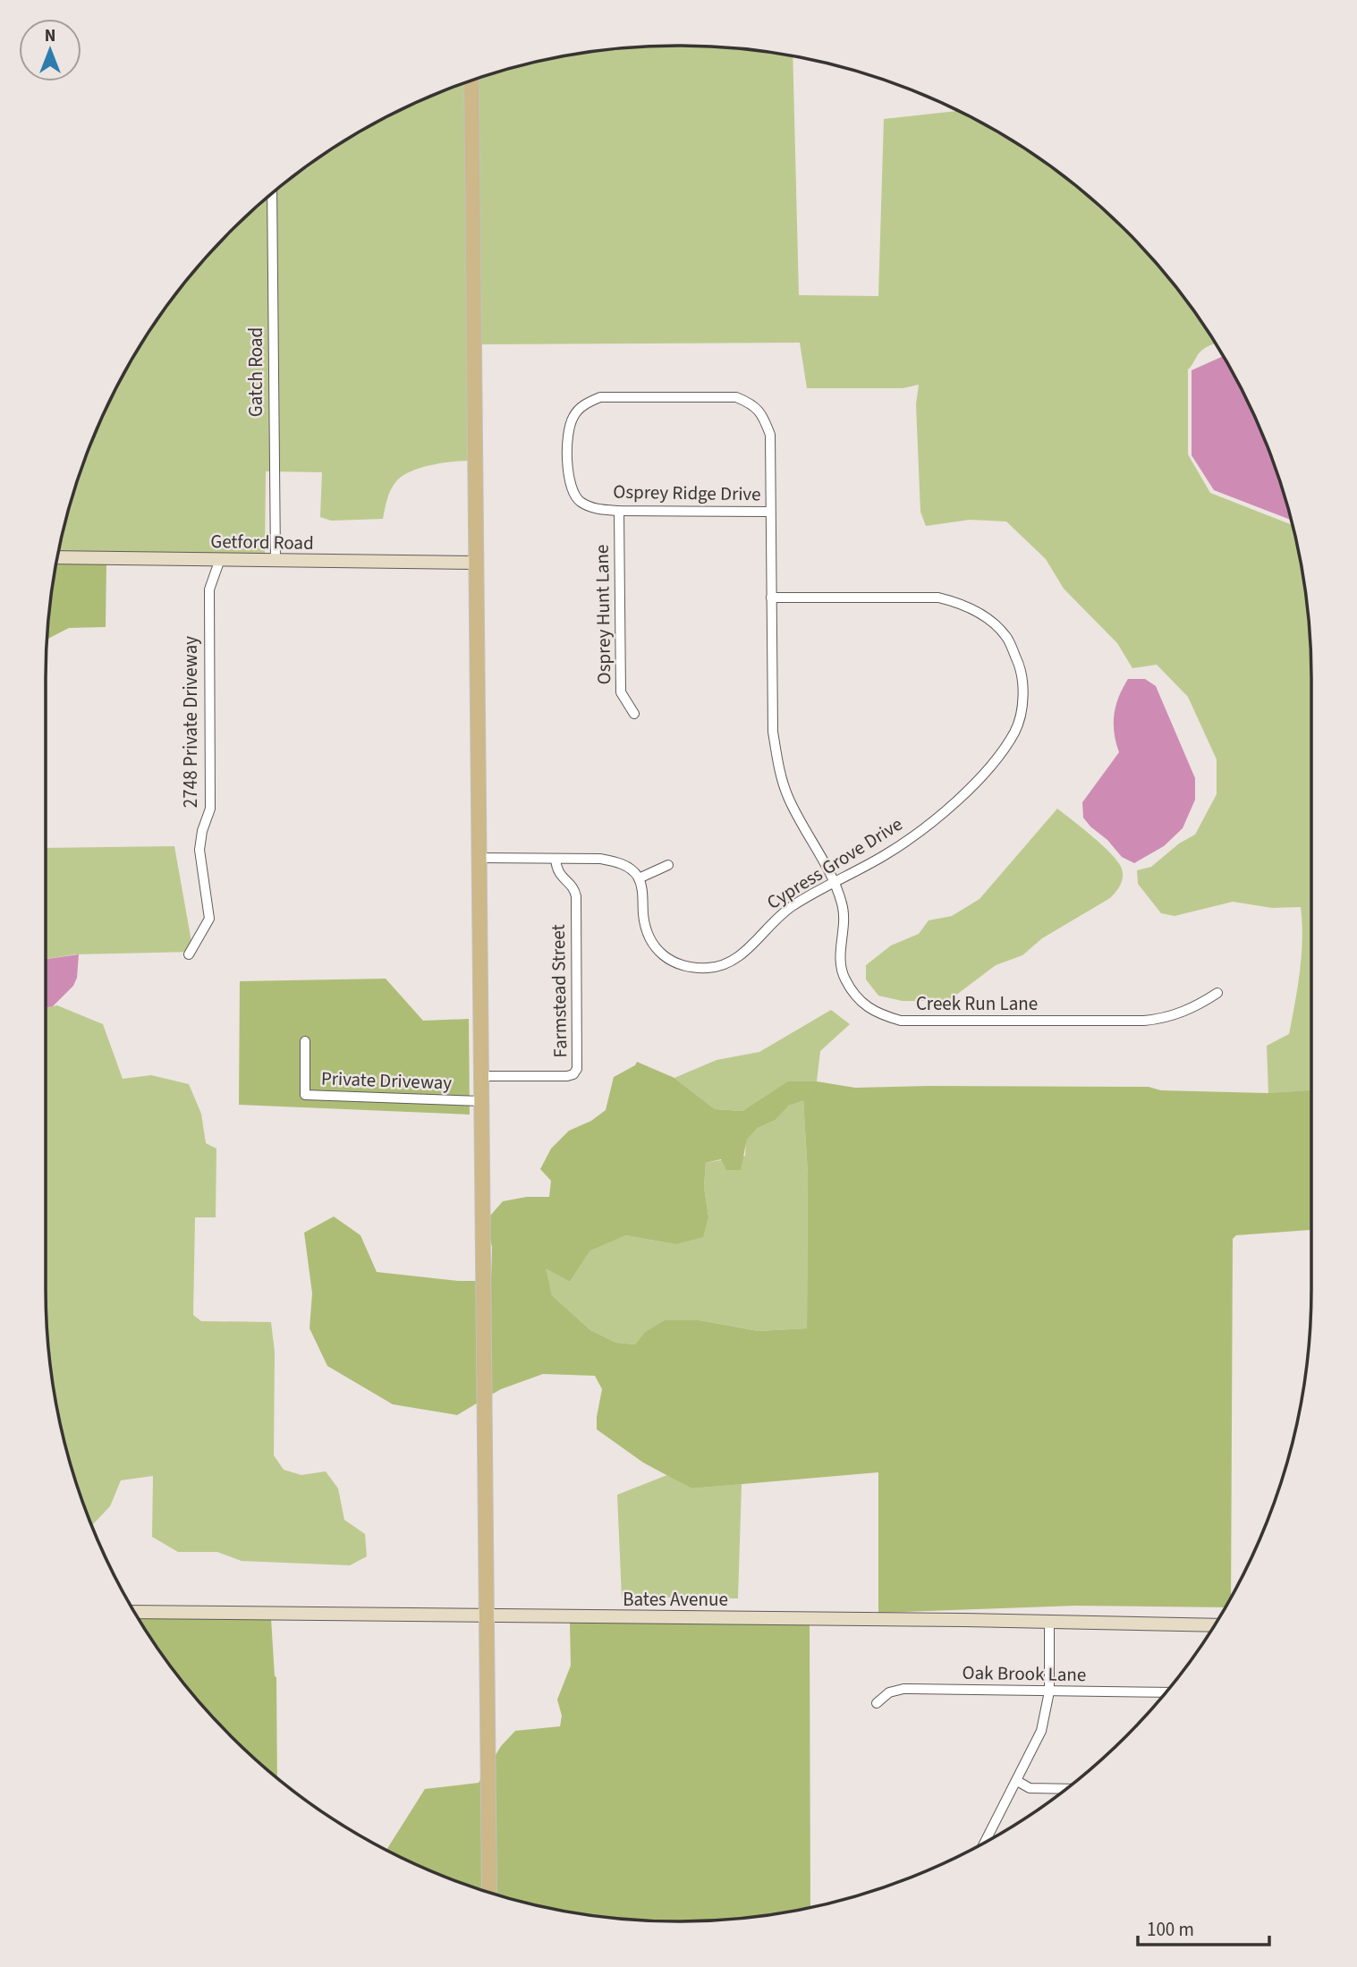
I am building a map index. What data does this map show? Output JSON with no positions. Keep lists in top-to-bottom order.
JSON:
{
  "streets": {
    "street": [
      "Gatch Road",
      "Osprey Ridge Drive",
      "Getford Road",
      "Osprey Hunt Lane",
      "2748 Private Driveway",
      "Cypress Grove Drive",
      "Farmstead Street",
      "Creek Run Lane",
      "Private Driveway",
      "Bates Avenue",
      "Oak Brook Lane"
    ]
  },
  "crossings": [
    ["Gatch Road", "Getford Road"],
    ["Osprey Ridge Drive", "Osprey Hunt Lane"],
    ["Osprey Ridge Drive", "Cypress Grove Drive"],
    ["Osprey Ridge Drive", "Creek Run Lane"],
    ["Getford Road", "2748 Private Driveway"],
    ["Cypress Grove Drive", "Creek Run Lane"]
  ],
  "scale_bar": "100 m",
  "north": "top"
}
